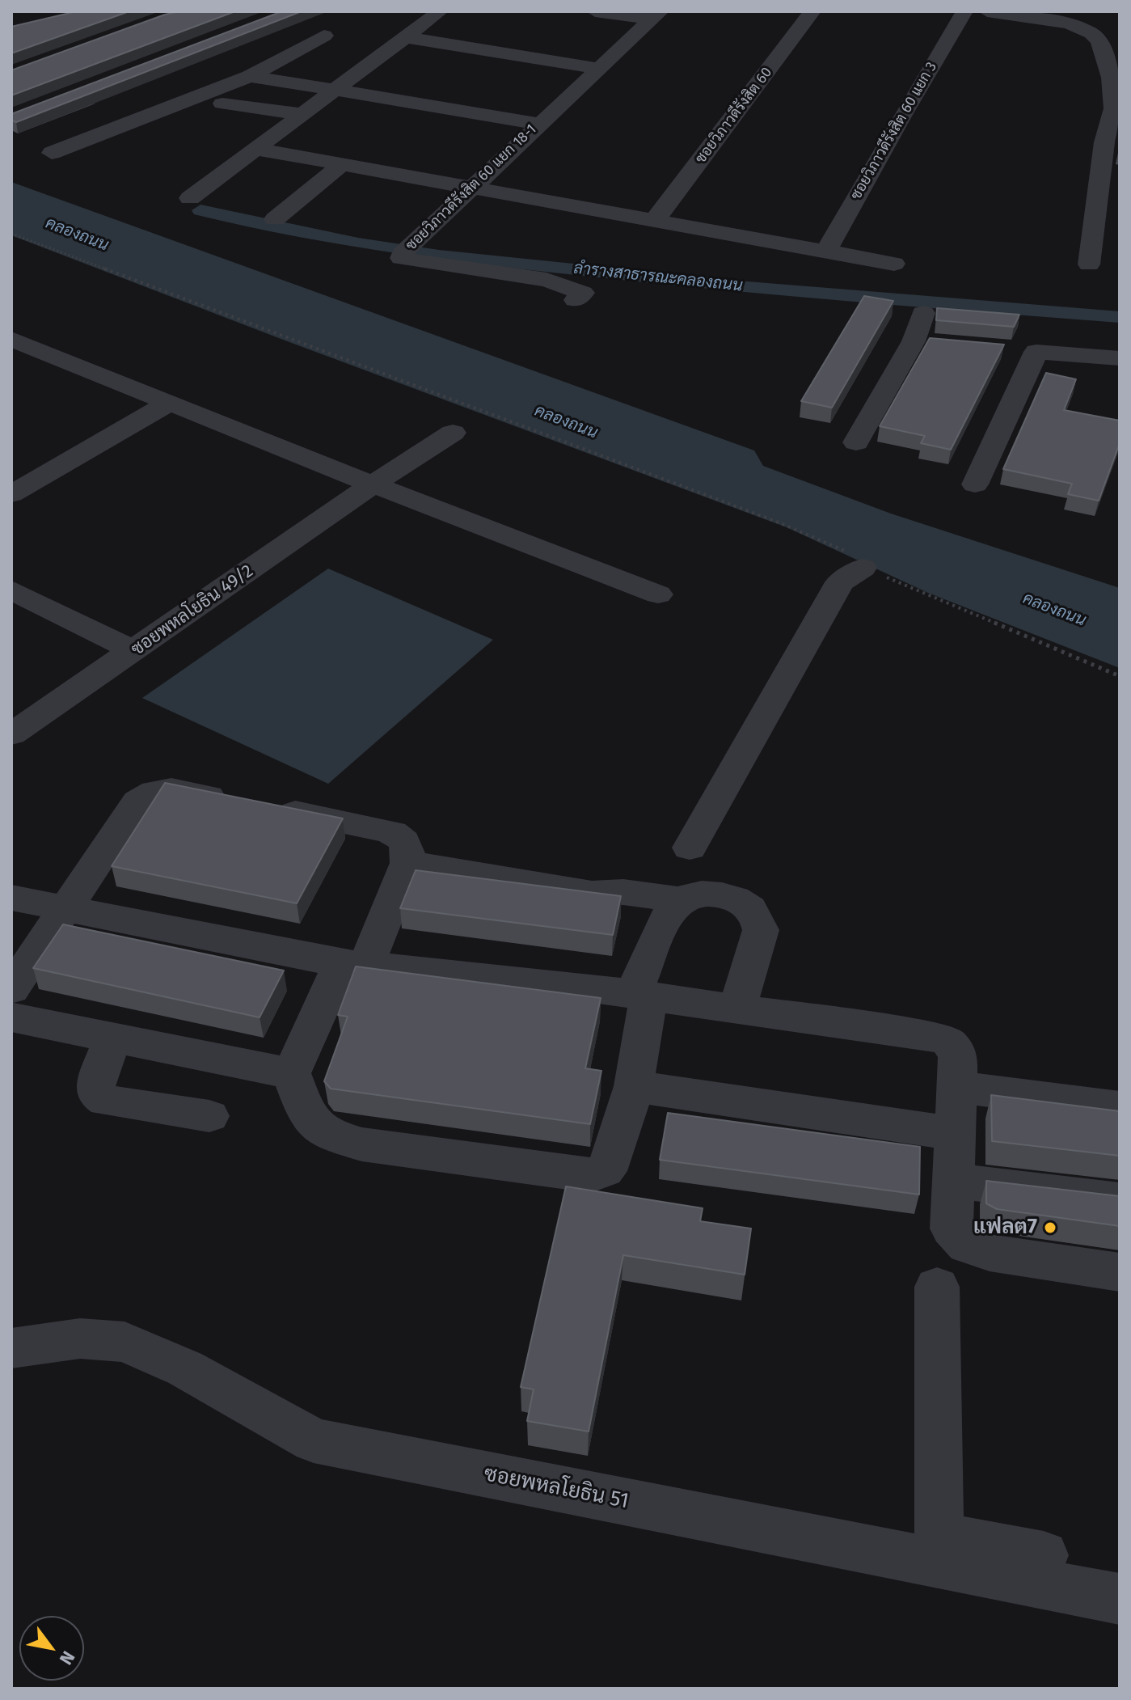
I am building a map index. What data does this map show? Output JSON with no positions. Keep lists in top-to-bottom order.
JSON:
{
  "streets": {
    "street": [
      "ซอยวิภาวดีรังสิต 60",
      "ซอยวิภาวดีรังสิต 60 แยก 3",
      "ซอยวิภาวดีรังสิต 60 แยก 18-1",
      "ซอยพหลโยธิน 49/2",
      "ซอยพหลโยธิน 51"
    ]
  },
  "water": ["คลองถนน", "ลำรางสาธารณะคลองถนน"],
  "places": ["แฟลต7"],
  "north": "bottom right"
}
